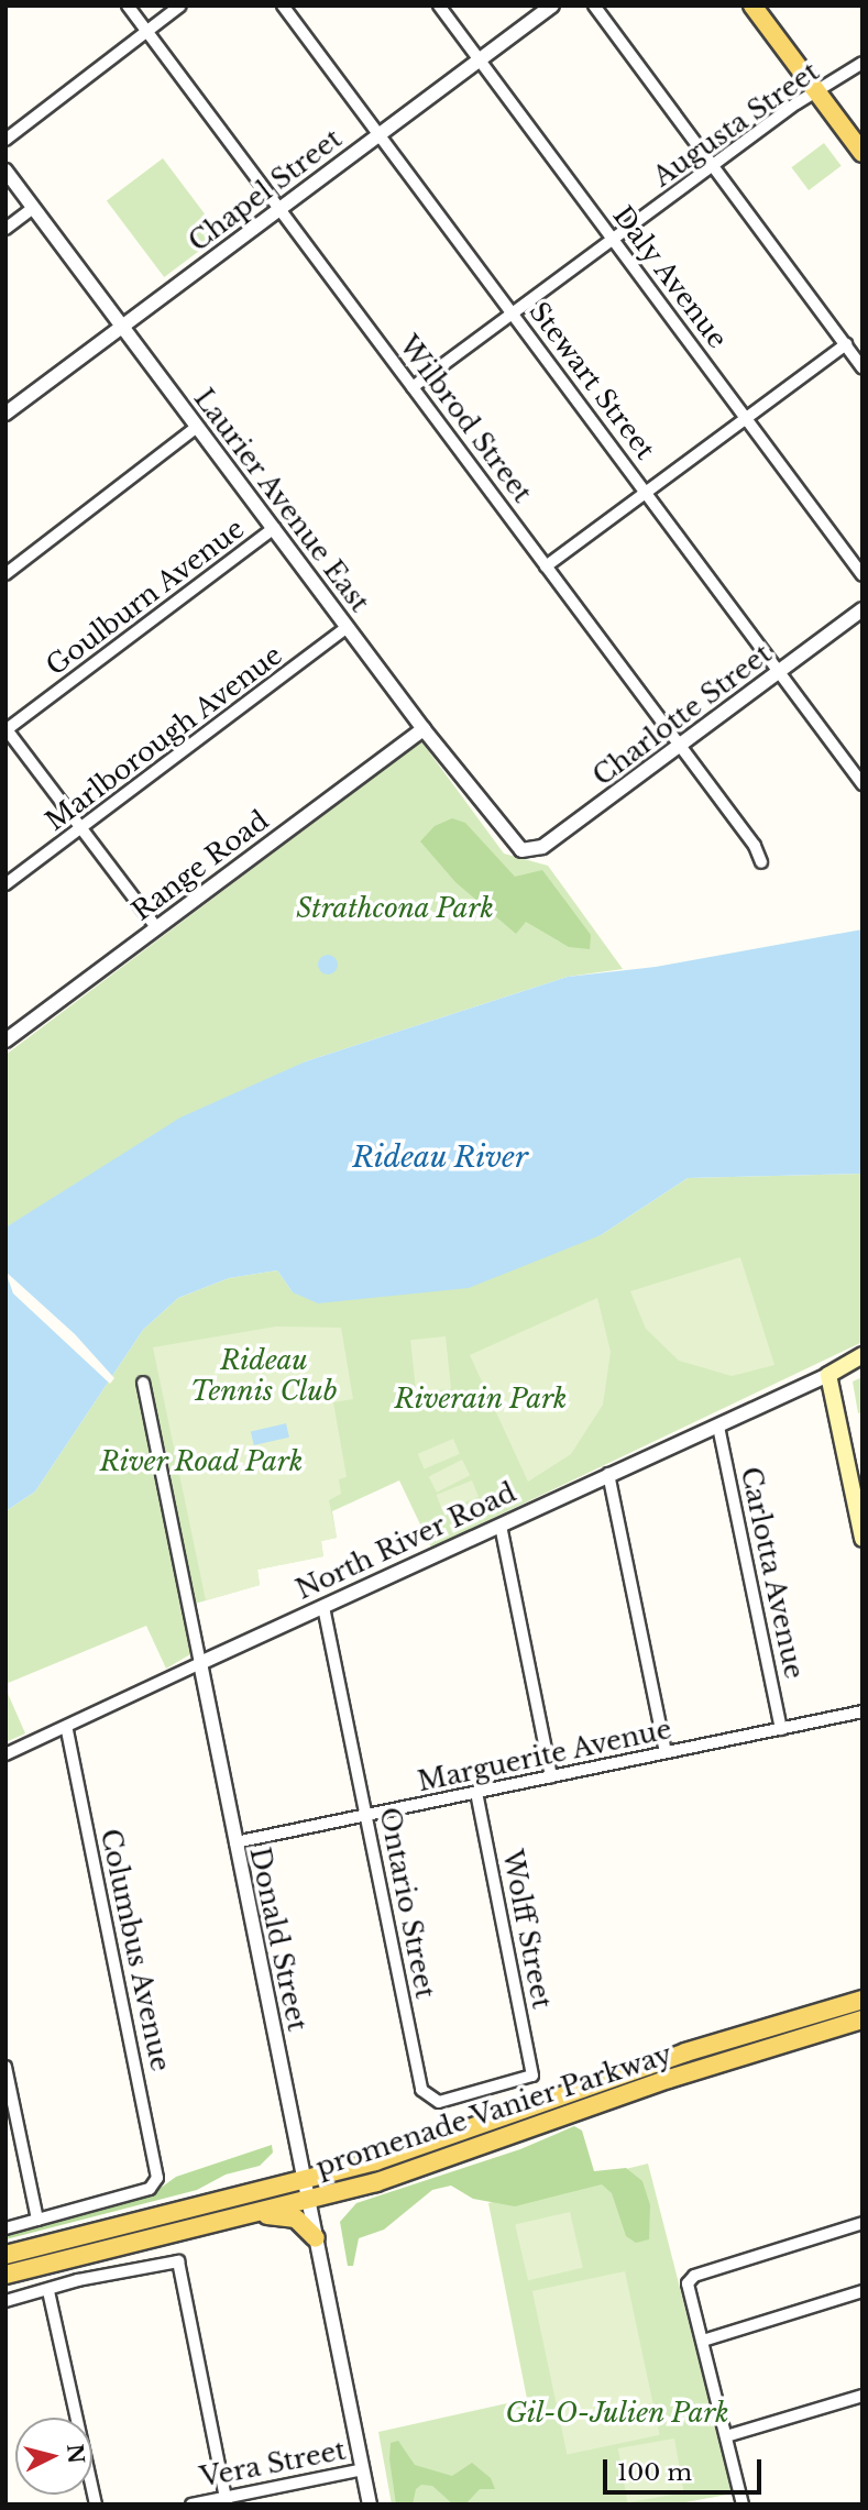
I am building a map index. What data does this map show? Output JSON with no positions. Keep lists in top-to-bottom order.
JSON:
{
  "streets": {
    "main road": ["North River Road", "promenade Vanier Parkway"],
    "street": [
      "Augusta Street",
      "Chapel Street",
      "Daly Avenue",
      "Stewart Street",
      "Wilbrod Street",
      "Laurier Avenue East",
      "Goulburn Avenue",
      "Charlotte Street",
      "Marlborough Avenue",
      "Range Road",
      "Carlotta Avenue",
      "Marguerite Avenue",
      "Ontario Street",
      "Wolff Street",
      "Donald Street",
      "Columbus Avenue",
      "Vera Street"
    ]
  },
  "crossings": [
    ["Augusta Street", "Daly Avenue"],
    ["Augusta Street", "Stewart Street"],
    ["Augusta Street", "Wilbrod Street"],
    ["Chapel Street", "Daly Avenue"],
    ["Chapel Street", "Stewart Street"],
    ["Chapel Street", "Wilbrod Street"],
    ["Chapel Street", "Laurier Avenue East"],
    ["Stewart Street", "Charlotte Street"],
    ["Wilbrod Street", "Charlotte Street"],
    ["Laurier Avenue East", "Goulburn Avenue"],
    ["Laurier Avenue East", "Charlotte Street"],
    ["Laurier Avenue East", "Marlborough Avenue"],
    ["Laurier Avenue East", "Range Road"],
    ["North River Road", "Carlotta Avenue"],
    ["North River Road", "Ontario Street"],
    ["North River Road", "Donald Street"],
    ["North River Road", "Columbus Avenue"],
    ["Carlotta Avenue", "Marguerite Avenue"],
    ["Marguerite Avenue", "Ontario Street"],
    ["Marguerite Avenue", "Wolff Street"],
    ["Marguerite Avenue", "Donald Street"],
    ["Ontario Street", "Wolff Street"],
    ["Donald Street", "promenade Vanier Parkway"],
    ["Donald Street", "Vera Street"]
  ],
  "water": ["Rideau River"],
  "parks": [
    "Strathcona Park",
    "Rideau Tennis Club",
    "Riverain Park",
    "River Road Park",
    "Gil-O-Julien Park"
  ],
  "scale_bar": "100 m",
  "north": "right"
}
